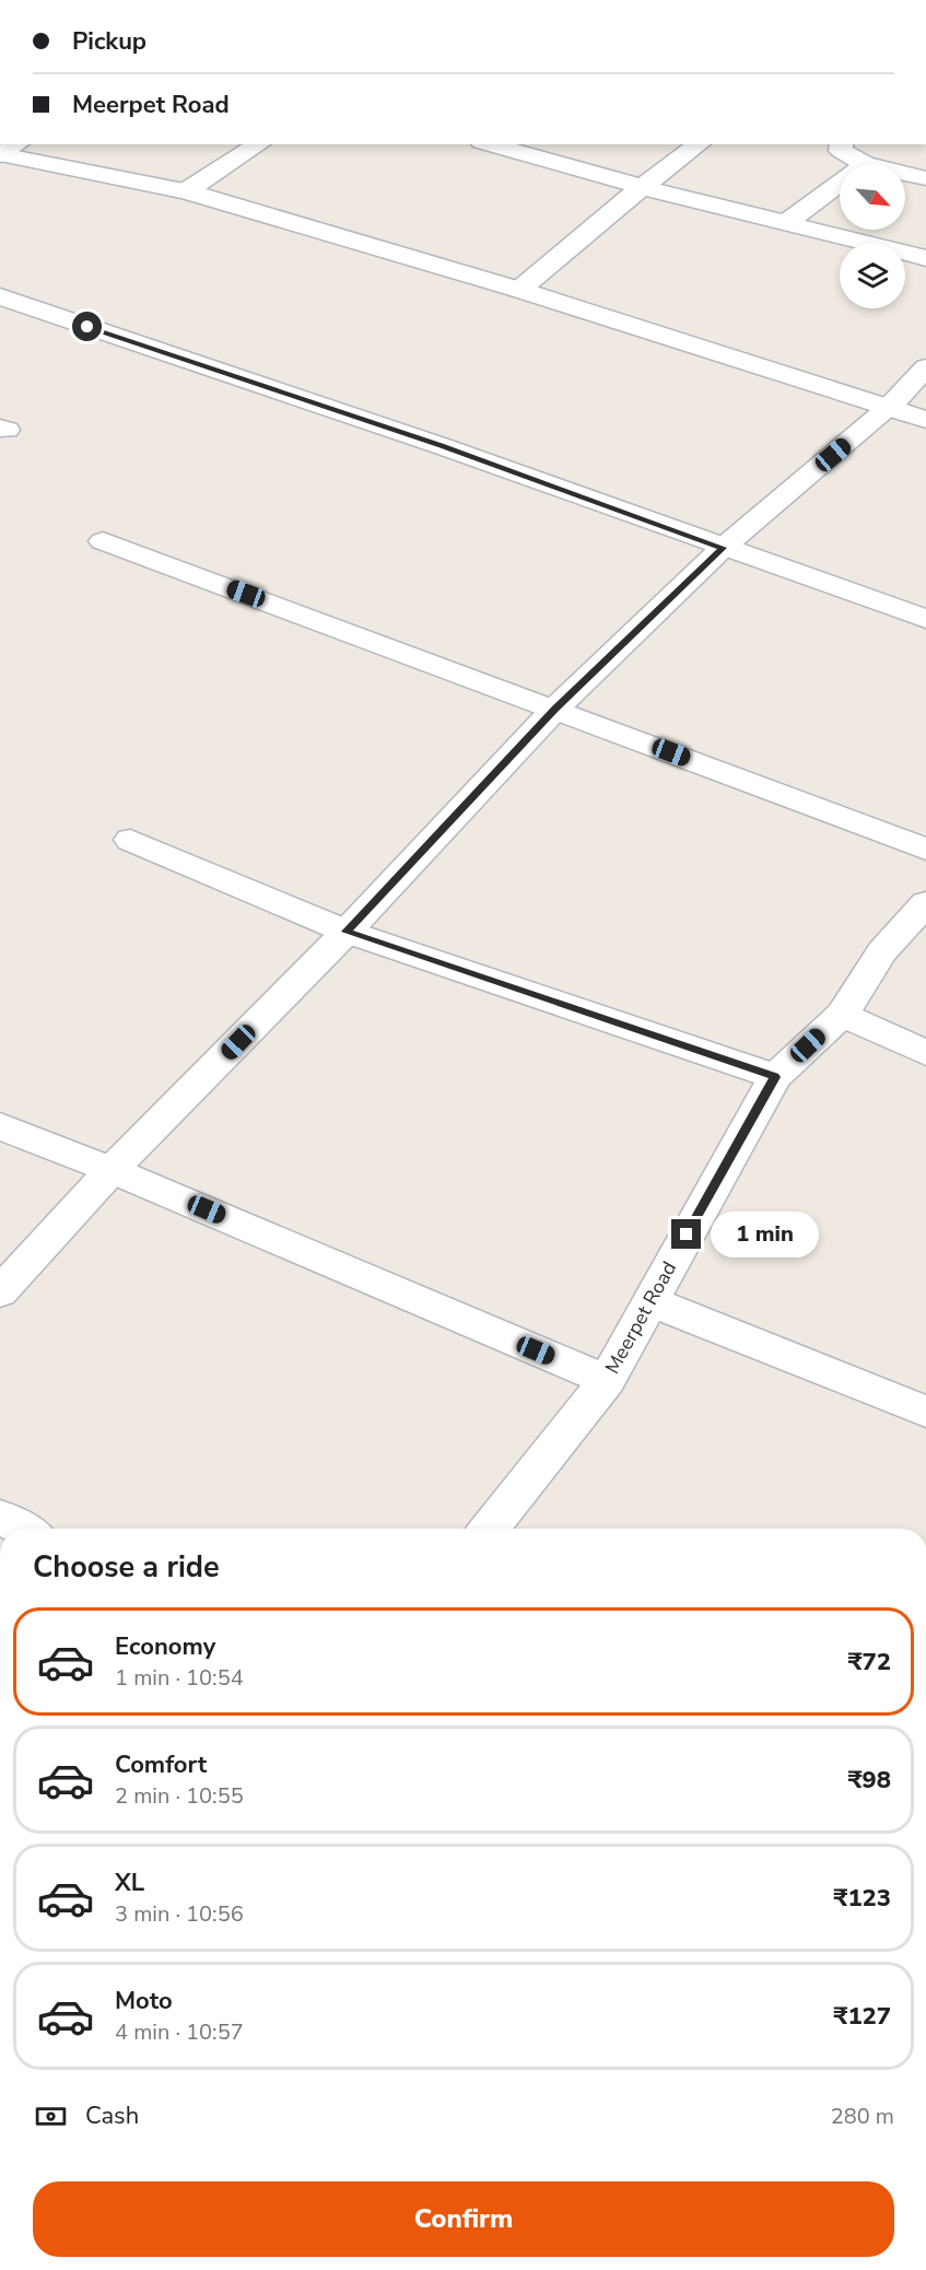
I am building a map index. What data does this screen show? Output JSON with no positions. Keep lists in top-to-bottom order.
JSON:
{
  "streets": {
    "street": ["Meerpet Road"]
  },
  "north": "bottom right",
  "page": {
    "banner": ["Pickup", "Meerpet Road"],
    "bubble": "1 min",
    "heading": "Choose a ride",
    "list": [
      {
        "name": "Economy",
        "note": "1 min · 10:54",
        "value": "₹72"
      },
      {
        "name": "Comfort",
        "note": "2 min · 10:55",
        "value": "₹98"
      },
      {
        "name": "XL",
        "note": "3 min · 10:56",
        "value": "₹123"
      },
      {
        "name": "Moto",
        "note": "4 min · 10:57",
        "value": "₹127"
      }
    ],
    "pay": ["Cash", "280 m"],
    "buttons": "Confirm"
  }
}
